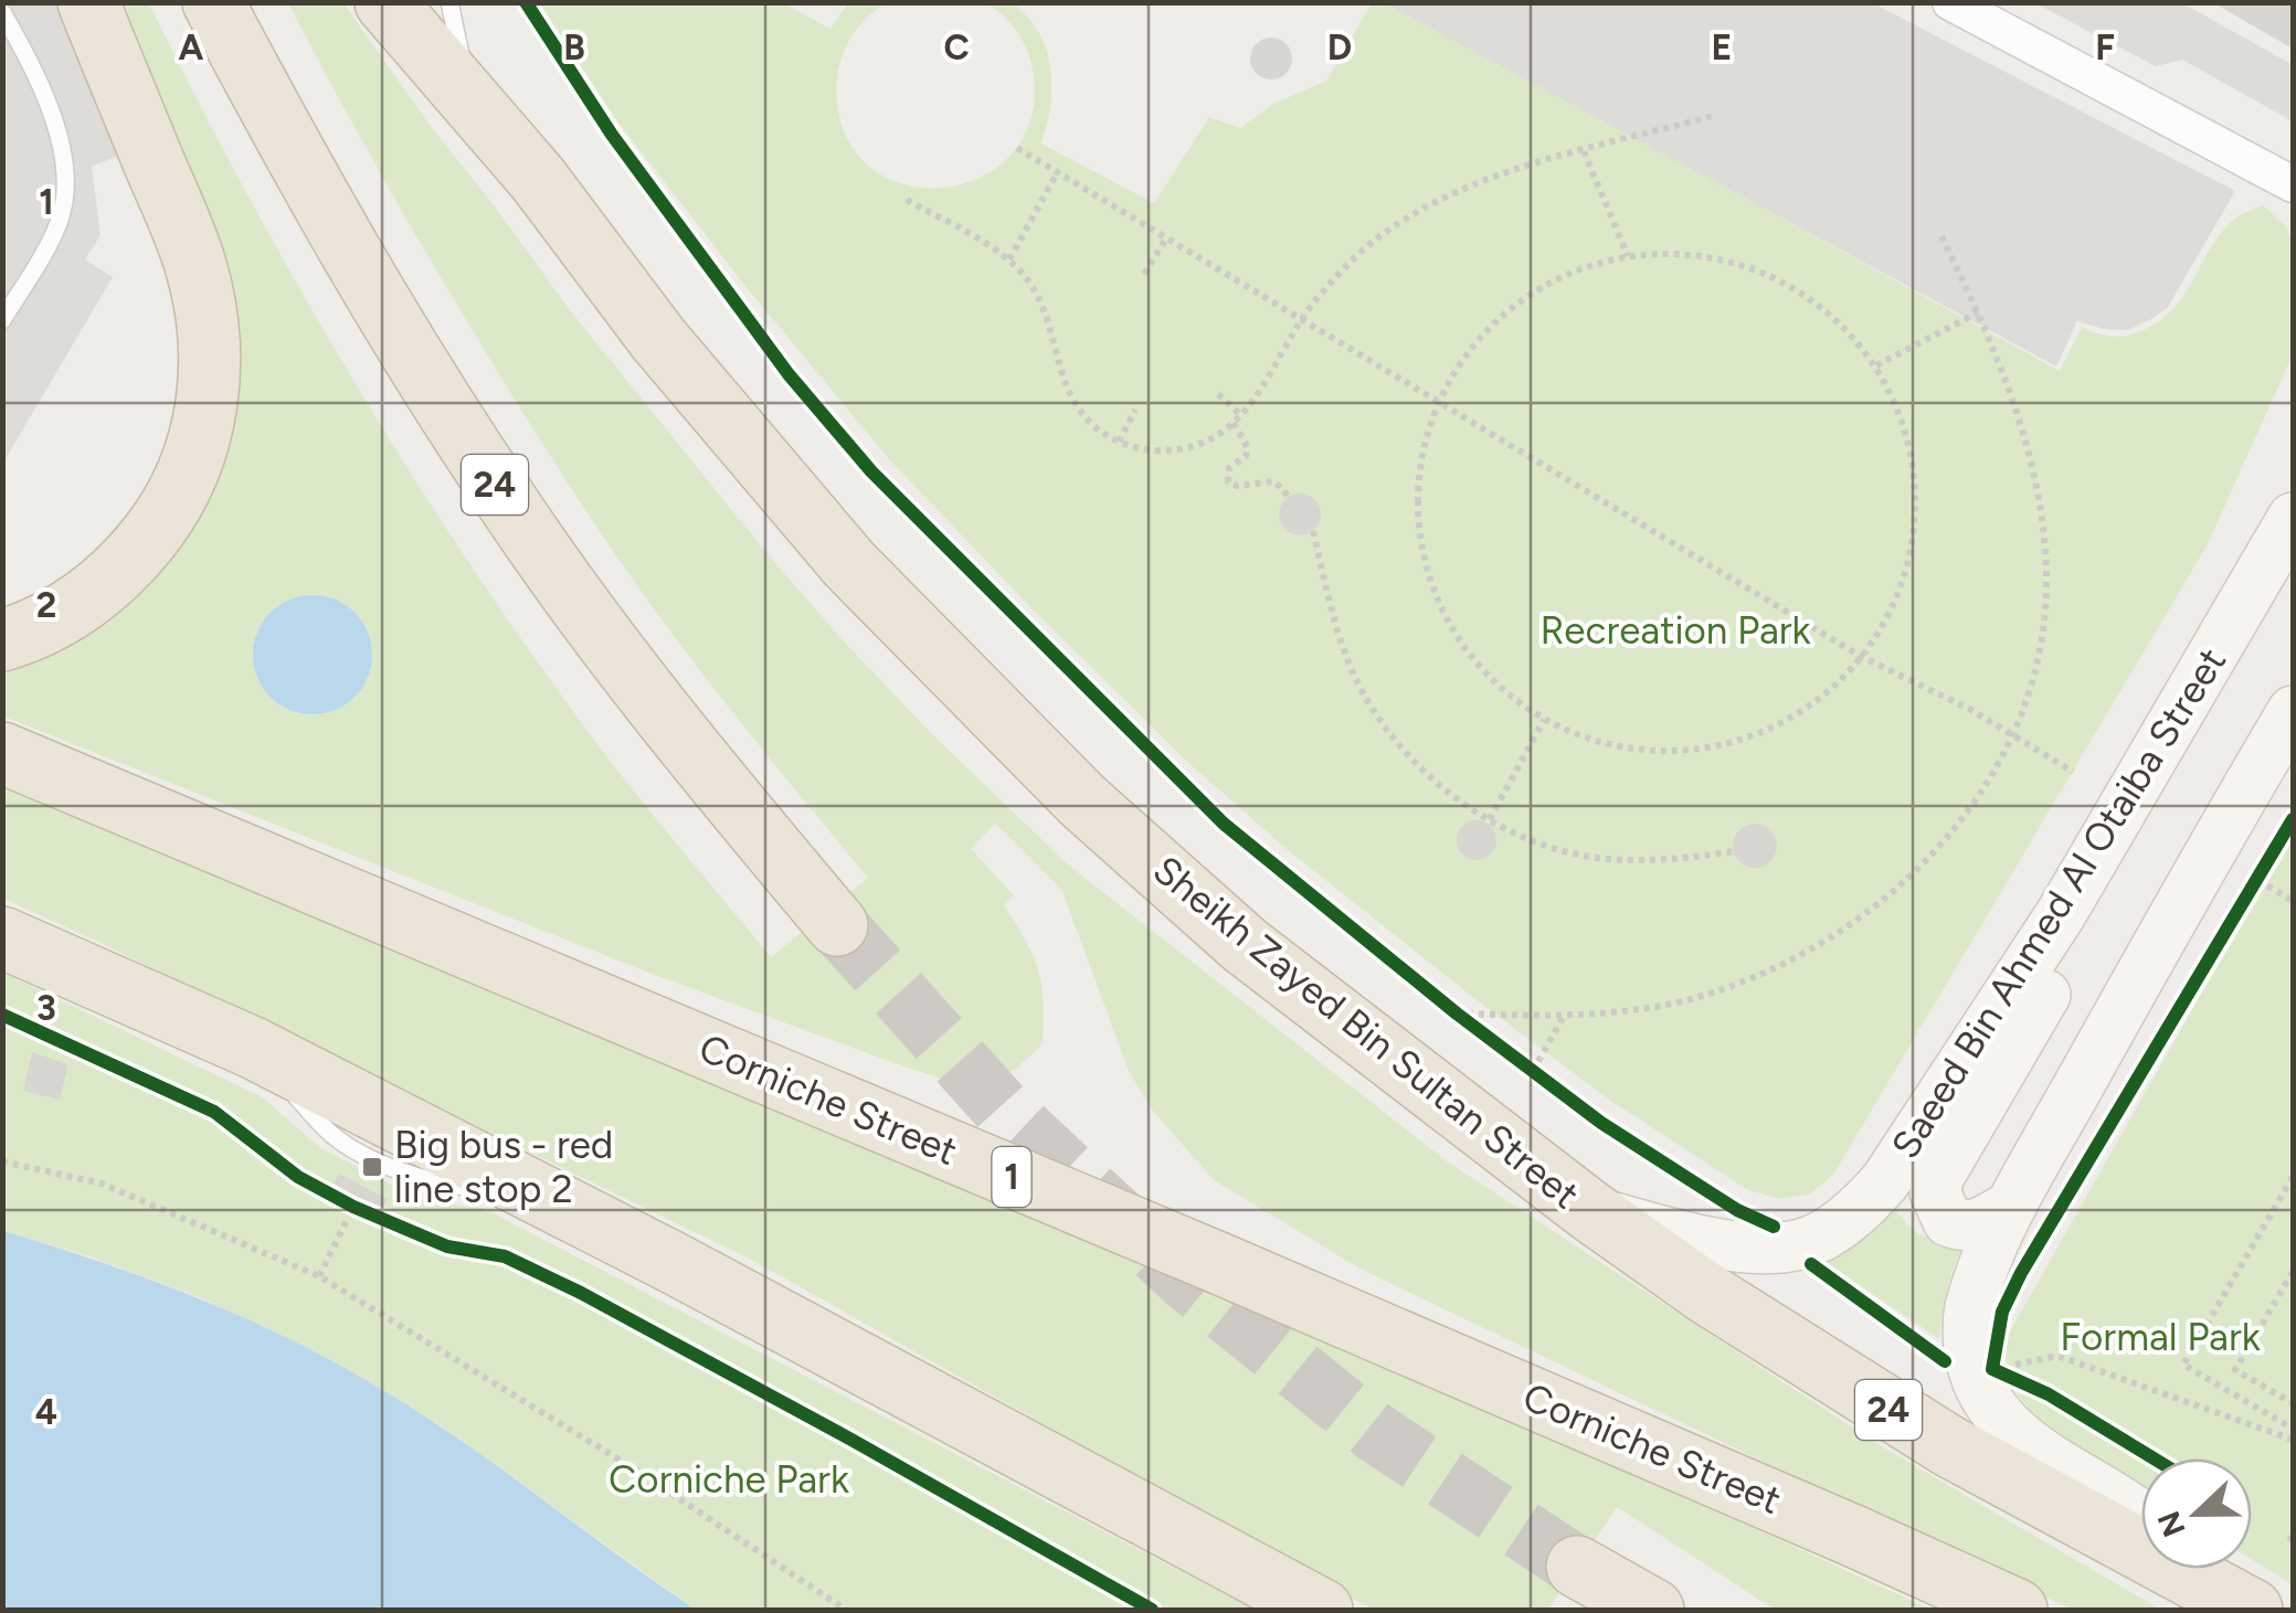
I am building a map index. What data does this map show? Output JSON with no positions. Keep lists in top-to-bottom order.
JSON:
{
  "streets": {
    "highway": [
      "24",
      "Sheikh Zayed Bin Sultan Street",
      "Corniche Street",
      "1"
    ],
    "main road": ["Saeed Bin Ahmed Al Otaiba Street"]
  },
  "crossings": [
    ["Saeed Bin Ahmed Al Otaiba Street", "Sheikh Zayed Bin Sultan Street"]
  ],
  "parks": ["Recreation Park", "Formal Park", "Corniche Park"],
  "places": {
    "transit": ["Big bus - red line stop 2"]
  },
  "north": "left",
  "grid": {
    "columns": [
      "A",
      "B",
      "C",
      "D",
      "E",
      "F"
    ],
    "rows": [
      "1",
      "2",
      "3",
      "4"
    ]
  }
}
